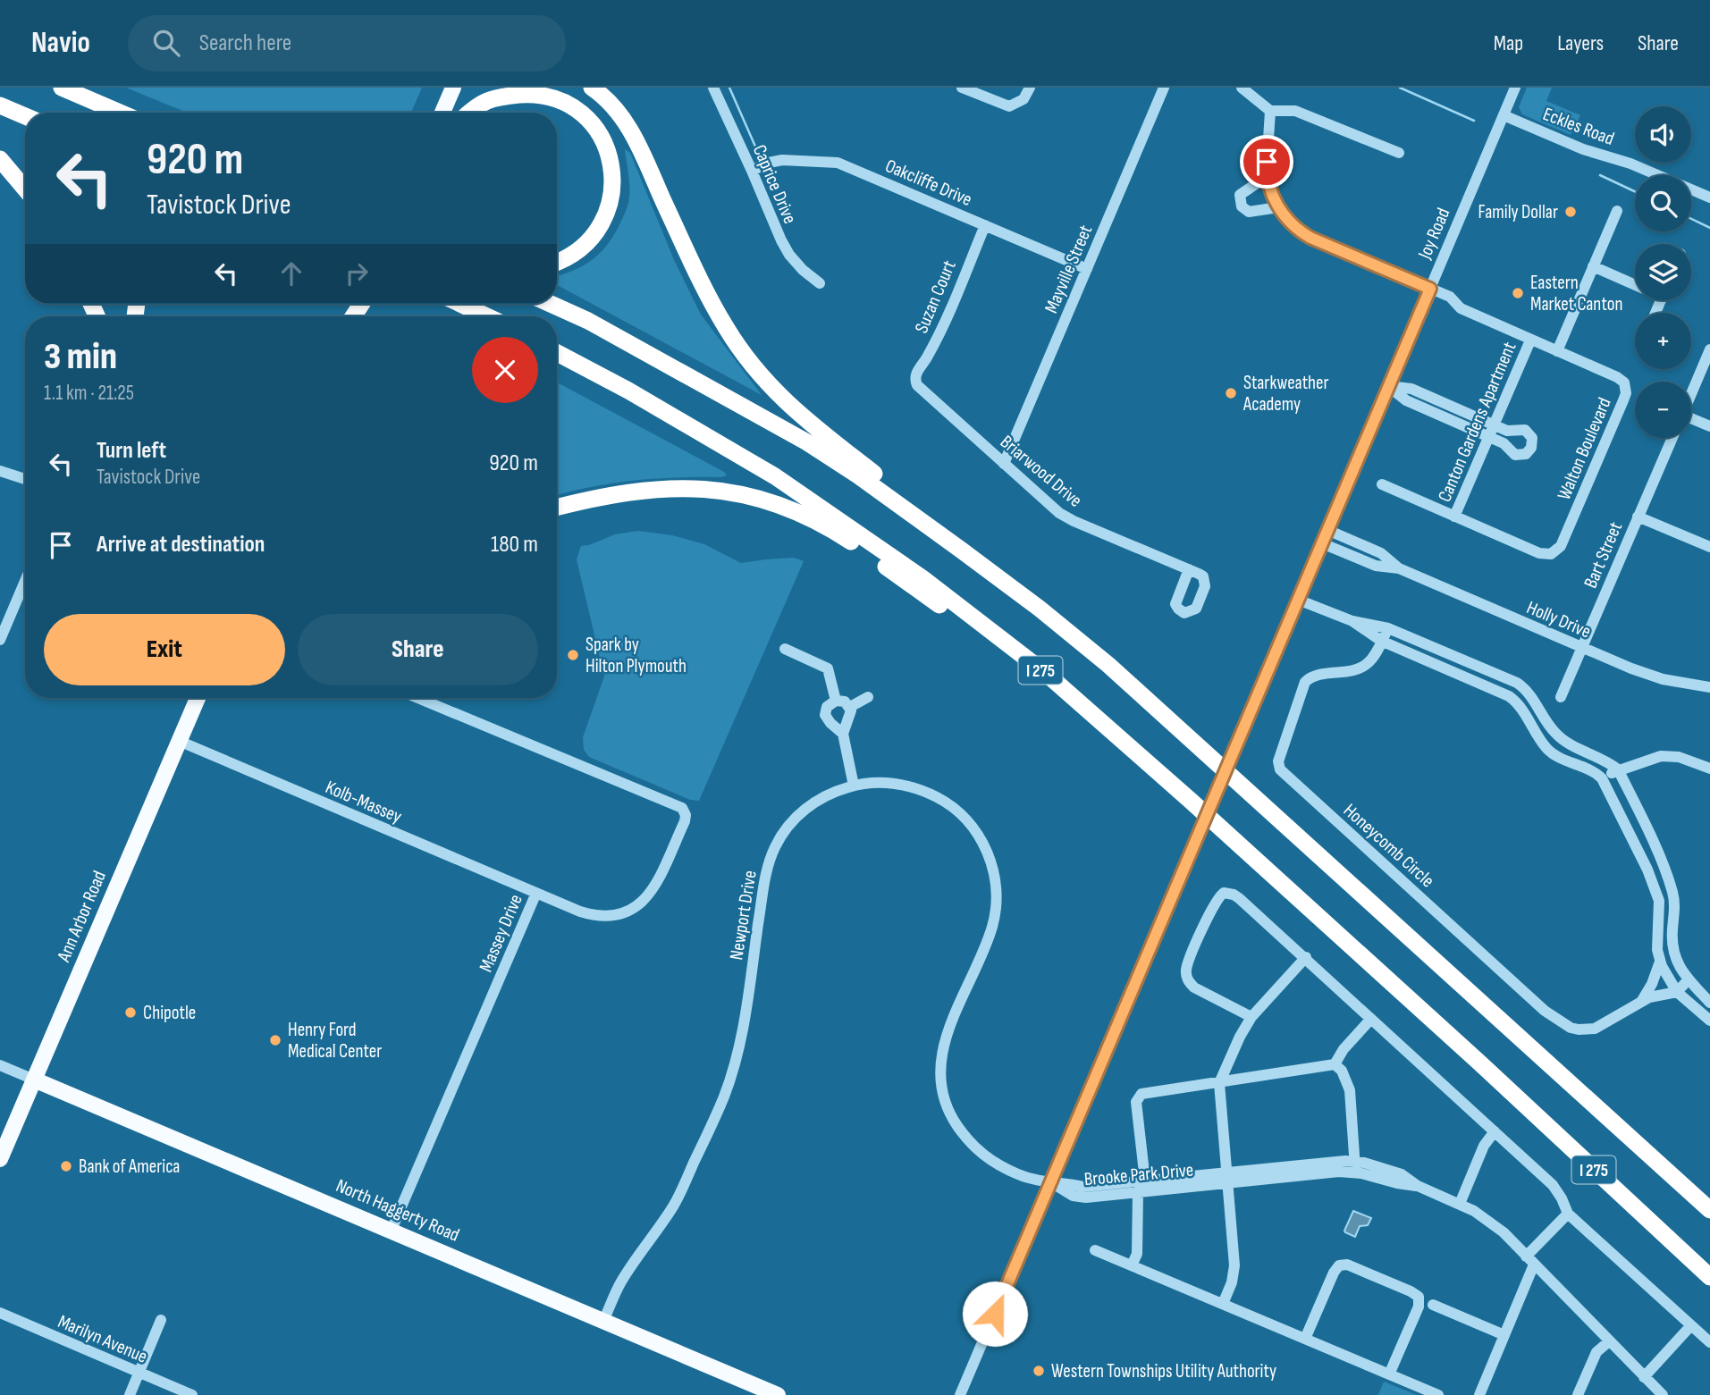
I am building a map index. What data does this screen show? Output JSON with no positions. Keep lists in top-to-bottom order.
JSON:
{
  "streets": {
    "highway": ["I 275"],
    "main road": ["Ann Arbor Road", "North Haggerty Road"],
    "street": [
      "Eckles Road",
      "Oakcliffe Drive",
      "Caprice Drive",
      "Joy Road",
      "Mayville Street",
      "Suzan Court",
      "Canton Gardens Apartment",
      "Walton Boulevard",
      "Briarwood Drive",
      "Bart Street",
      "Holly Drive",
      "Kolb-Massey",
      "Honeycomb Circle",
      "Newport Drive",
      "Massey Drive",
      "Brooke Park Drive",
      "Marilyn Avenue"
    ]
  },
  "crossings": [
    ["Eckles Road", "Joy Road"],
    ["Oakcliffe Drive", "Caprice Drive"],
    ["Oakcliffe Drive", "Mayville Street"],
    ["Oakcliffe Drive", "Suzan Court"],
    ["Joy Road", "Walton Boulevard"],
    ["Joy Road", "Holly Drive"],
    ["Joy Road", "Newport Drive"],
    ["Joy Road", "Brooke Park Drive"],
    ["Mayville Street", "Briarwood Drive"],
    ["Suzan Court", "Briarwood Drive"],
    ["Canton Gardens Apartment", "Walton Boulevard"],
    ["Bart Street", "Holly Drive"],
    ["Kolb-Massey", "Ann Arbor Road"],
    ["Kolb-Massey", "Massey Drive"],
    ["Newport Drive", "Brooke Park Drive"],
    ["Newport Drive", "North Haggerty Road"],
    ["Ann Arbor Road", "North Haggerty Road"],
    ["Massey Drive", "North Haggerty Road"]
  ],
  "places": [
    "Family Dollar",
    "Eastern Market Canton",
    "Starkweather Academy",
    "Spark by Hilton Plymouth",
    "Chipotle",
    "Henry Ford Medical Center",
    "Bank of America",
    "Western Townships Utility Authority"
  ],
  "page": {
    "header": "Navio",
    "search": "Search here",
    "nav": ["Map", "Layers", "Share"],
    "map_buttons": ["+", "−"],
    "turn": ["920 m", "Tavistock Drive"],
    "heading": ["3 min", "1.1 km · 21:25"],
    "list": [
      {
        "name": "Turn left",
        "note": "Tavistock Drive",
        "value": "920 m"
      },
      {
        "name": "Arrive at destination",
        "value": "180 m"
      }
    ],
    "buttons": ["Exit", "Share"]
  }
}
